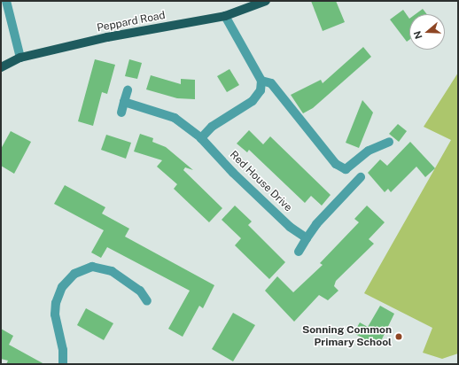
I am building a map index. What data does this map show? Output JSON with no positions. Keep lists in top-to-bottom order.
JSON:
{
  "streets": {
    "main road": ["Peppard Road"],
    "street": ["Red House Drive"]
  },
  "places": ["Sonning Common Primary School"],
  "north": "left"
}
